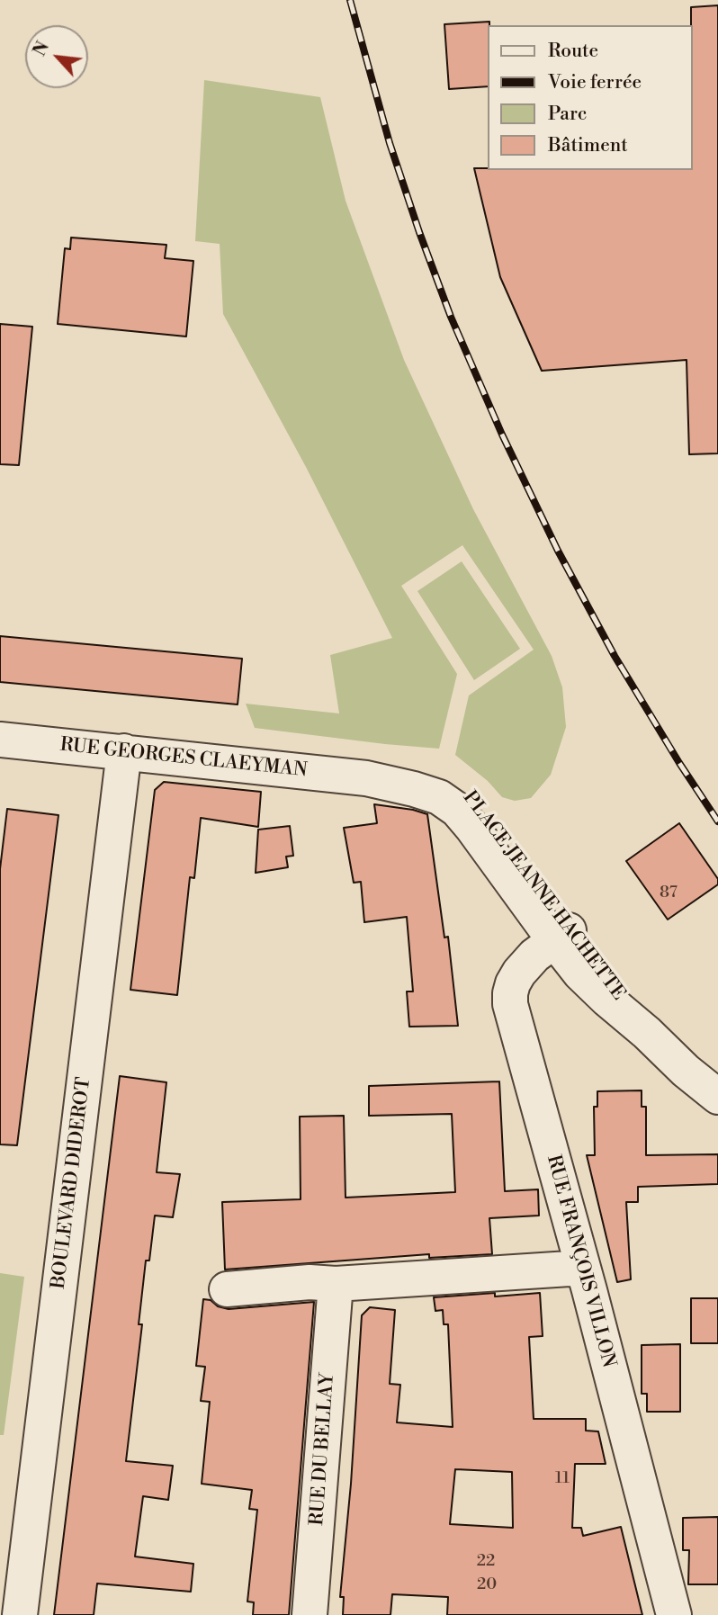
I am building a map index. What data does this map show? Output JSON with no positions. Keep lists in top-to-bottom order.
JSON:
{
  "streets": {
    "street": [
      "RUE GEORGES CLAEYMAN",
      "PLACE JEANNE HACHETTE",
      "BOULEVARD DIDEROT",
      "RUE FRANÇOIS VILLON",
      "RUE DU BELLAY"
    ]
  },
  "crossings": [
    ["RUE GEORGES CLAEYMAN", "PLACE JEANNE HACHETTE"],
    ["RUE GEORGES CLAEYMAN", "BOULEVARD DIDEROT"],
    ["PLACE JEANNE HACHETTE", "RUE FRANÇOIS VILLON"]
  ],
  "house_numbers": [
    "87",
    "11",
    "22",
    "20"
  ],
  "legend": [
    "Route",
    "Voie ferrée",
    "Parc",
    "Bâtiment"
  ],
  "north": "top left"
}
